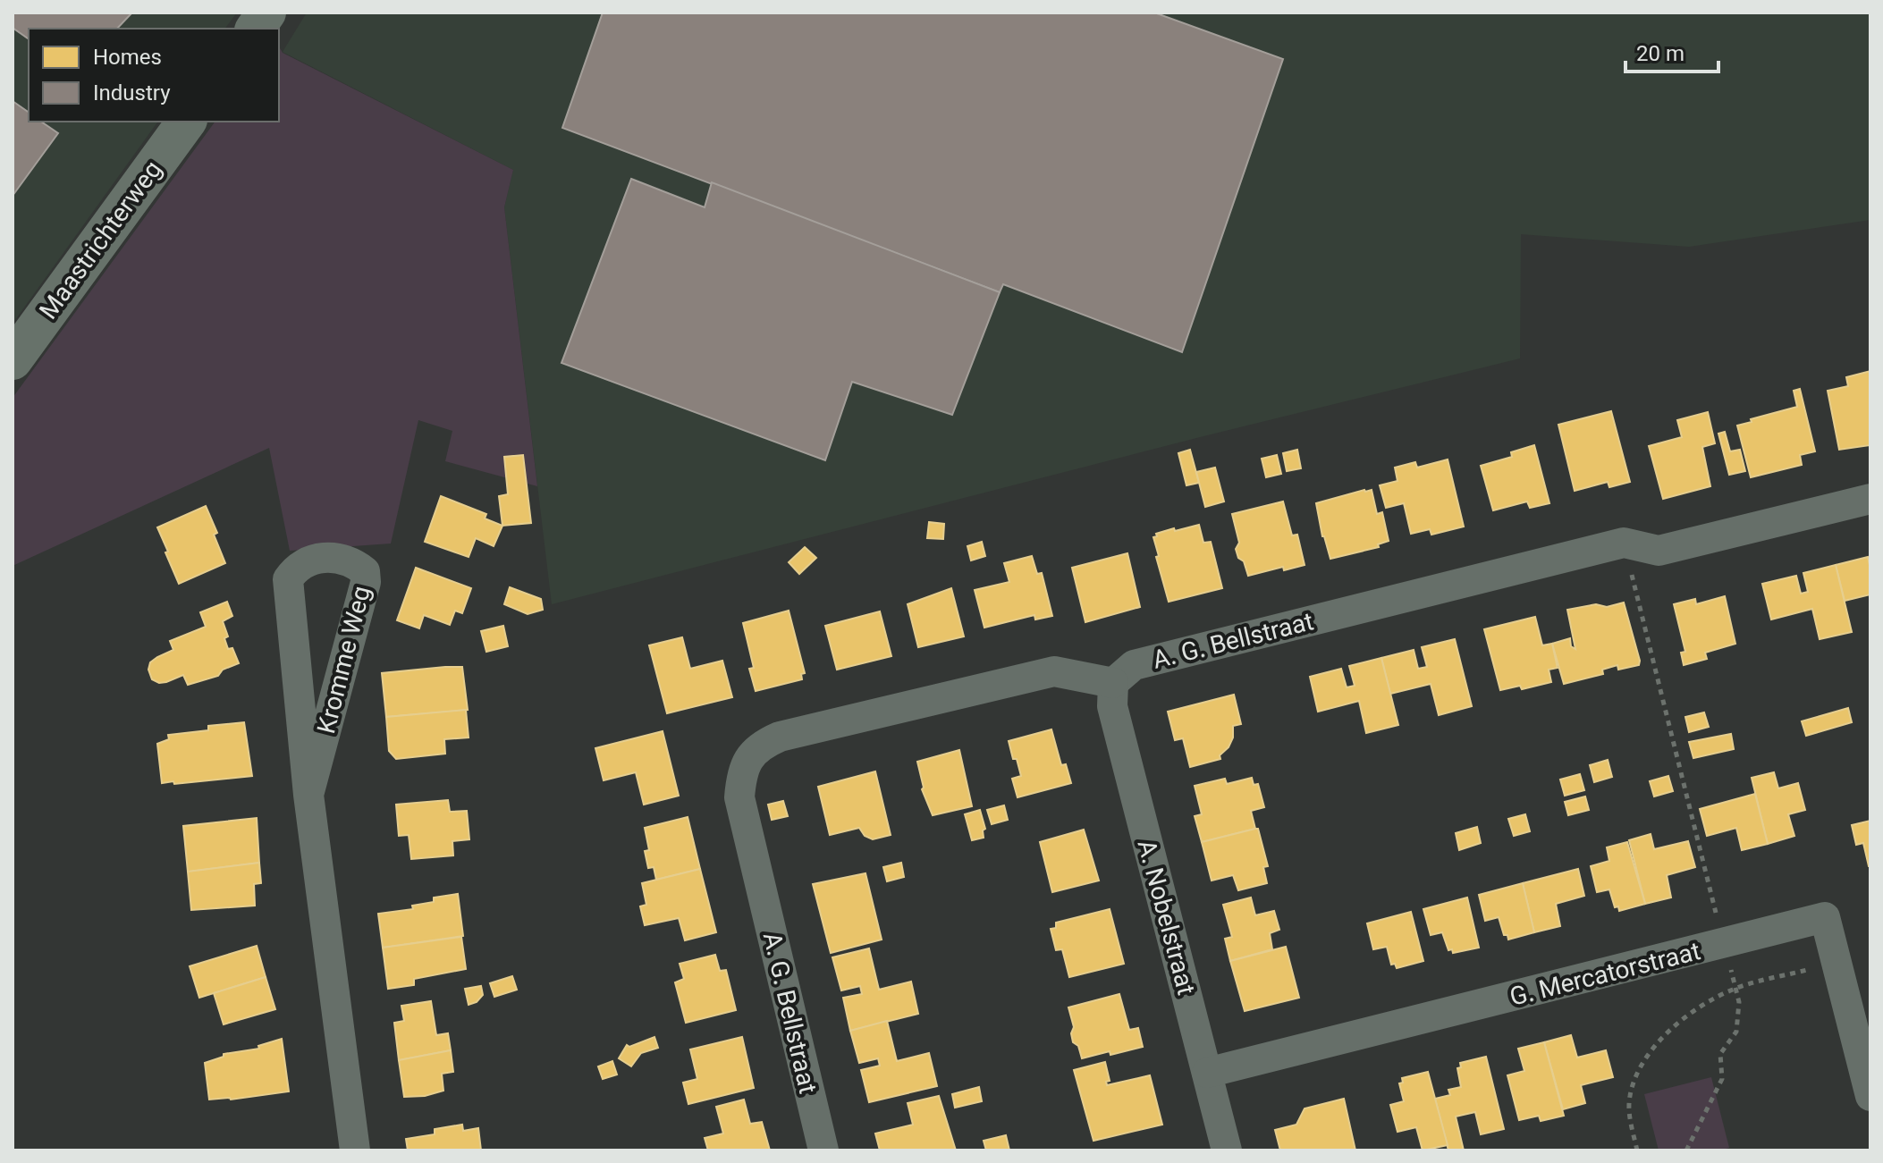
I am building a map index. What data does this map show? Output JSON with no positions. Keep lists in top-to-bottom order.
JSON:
{
  "streets": {
    "main road": ["Maastrichterweg"],
    "street": [
      "A. G. Bellstraat",
      "Kromme Weg",
      "A. Nobelstraat",
      "G. Mercatorstraat"
    ]
  },
  "crossings": [
    ["A. G. Bellstraat", "A. Nobelstraat"],
    ["A. Nobelstraat", "G. Mercatorstraat"]
  ],
  "legend": ["Homes", "Industry"],
  "scale_bar": "20 m"
}
